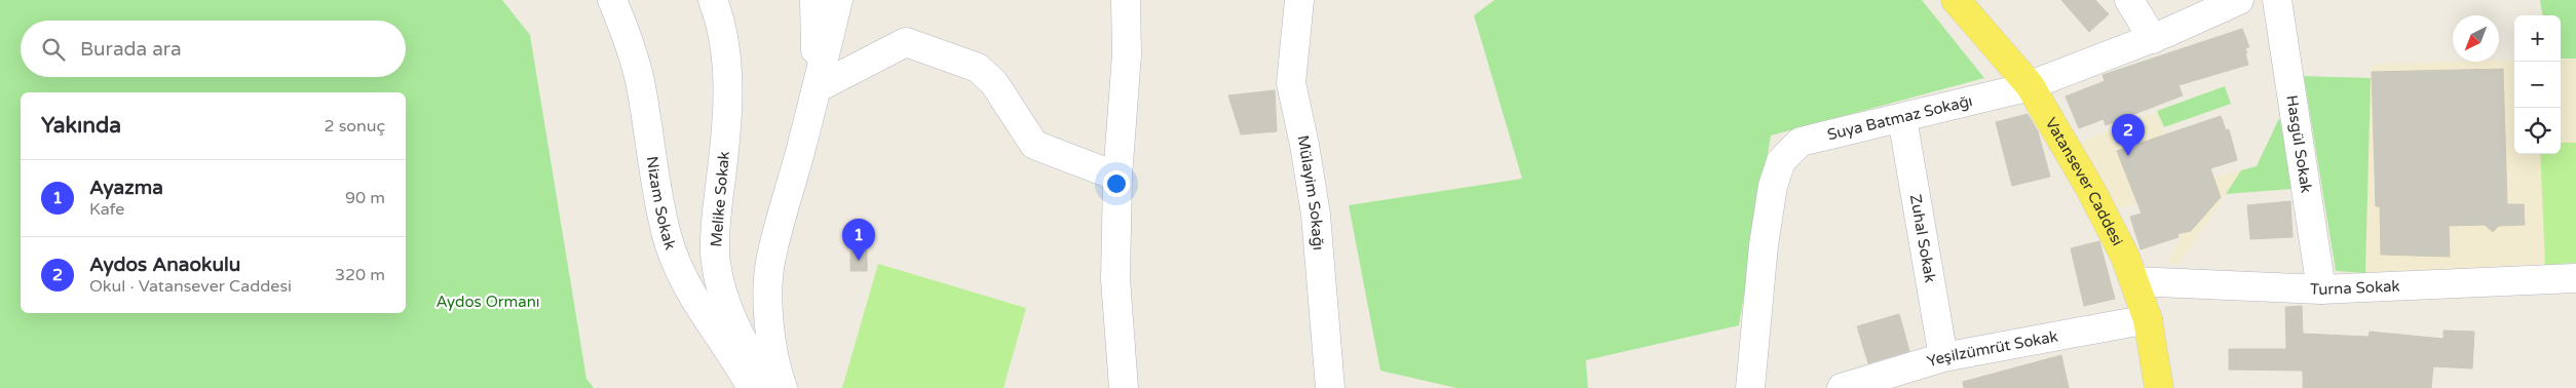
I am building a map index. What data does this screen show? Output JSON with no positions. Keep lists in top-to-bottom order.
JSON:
{
  "streets": {
    "main road": ["Vatansever Caddesi"],
    "street": [
      "Suya Batmaz Sokağı",
      "Hasgül Sokak",
      "Mülayim Sokağı",
      "Melike Sokak",
      "Nizam Sokak",
      "Zuhal Sokak",
      "Turna Sokak",
      "Yeşilzümrüt Sokak"
    ]
  },
  "crossings": [
    ["Suya Batmaz Sokağı", "Vatansever Caddesi"],
    ["Suya Batmaz Sokağı", "Zuhal Sokak"],
    ["Hasgül Sokak", "Turna Sokak"],
    ["Vatansever Caddesi", "Turna Sokak"],
    ["Vatansever Caddesi", "Yeşilzümrüt Sokak"],
    ["Zuhal Sokak", "Yeşilzümrüt Sokak"]
  ],
  "parks": ["Aydos Ormanı"],
  "north": "bottom left",
  "page": {
    "map_buttons": ["+", "−"],
    "search": "Burada ara",
    "heading": ["Yakında", "2 sonuç"],
    "pins": ["2", "1"],
    "list": [
      {
        "mark": "1",
        "name": "Ayazma",
        "note": "Kafe",
        "value": "90 m"
      },
      {
        "mark": "2",
        "name": "Aydos Anaokulu",
        "note": "Okul · Vatansever Caddesi",
        "value": "320 m"
      }
    ]
  }
}
